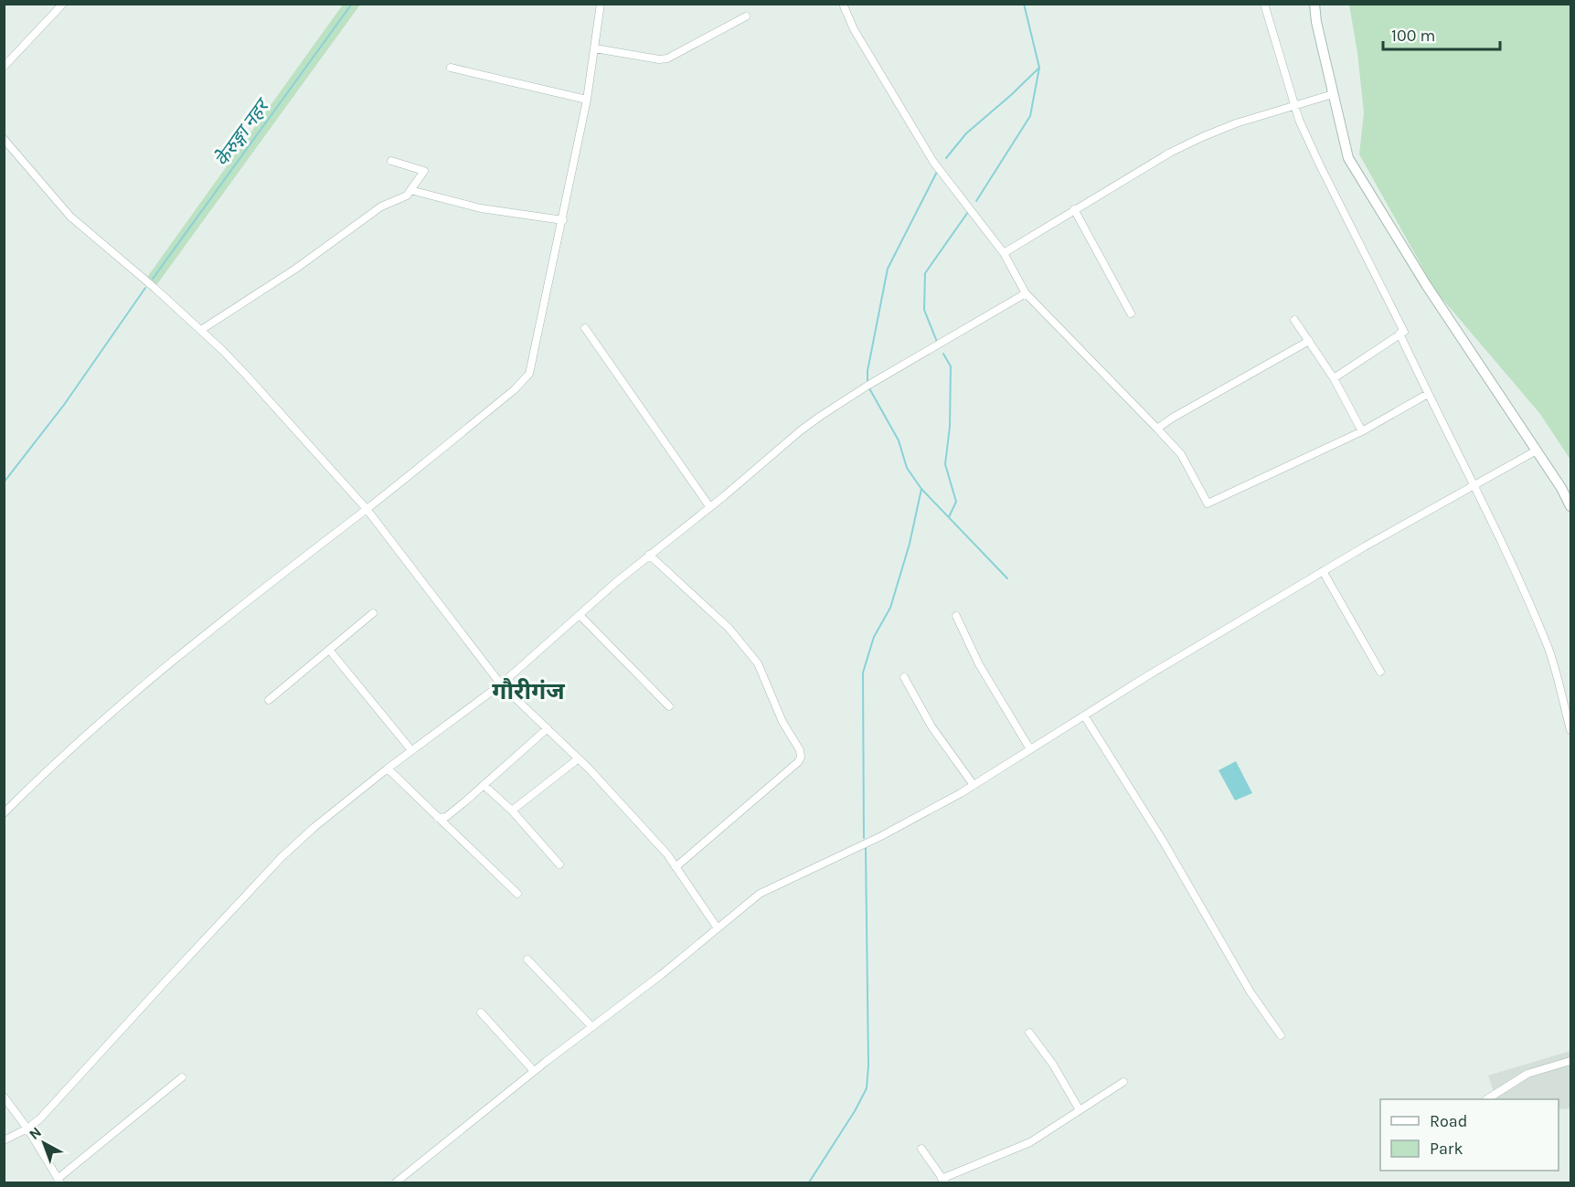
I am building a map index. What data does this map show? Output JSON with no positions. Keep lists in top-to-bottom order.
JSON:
{
  "districts": ["गौरीगंज"],
  "water": ["केेरुङ्गा नहर"],
  "legend": ["Road", "Park"],
  "scale_bar": "100 m",
  "north": "top left"
}
